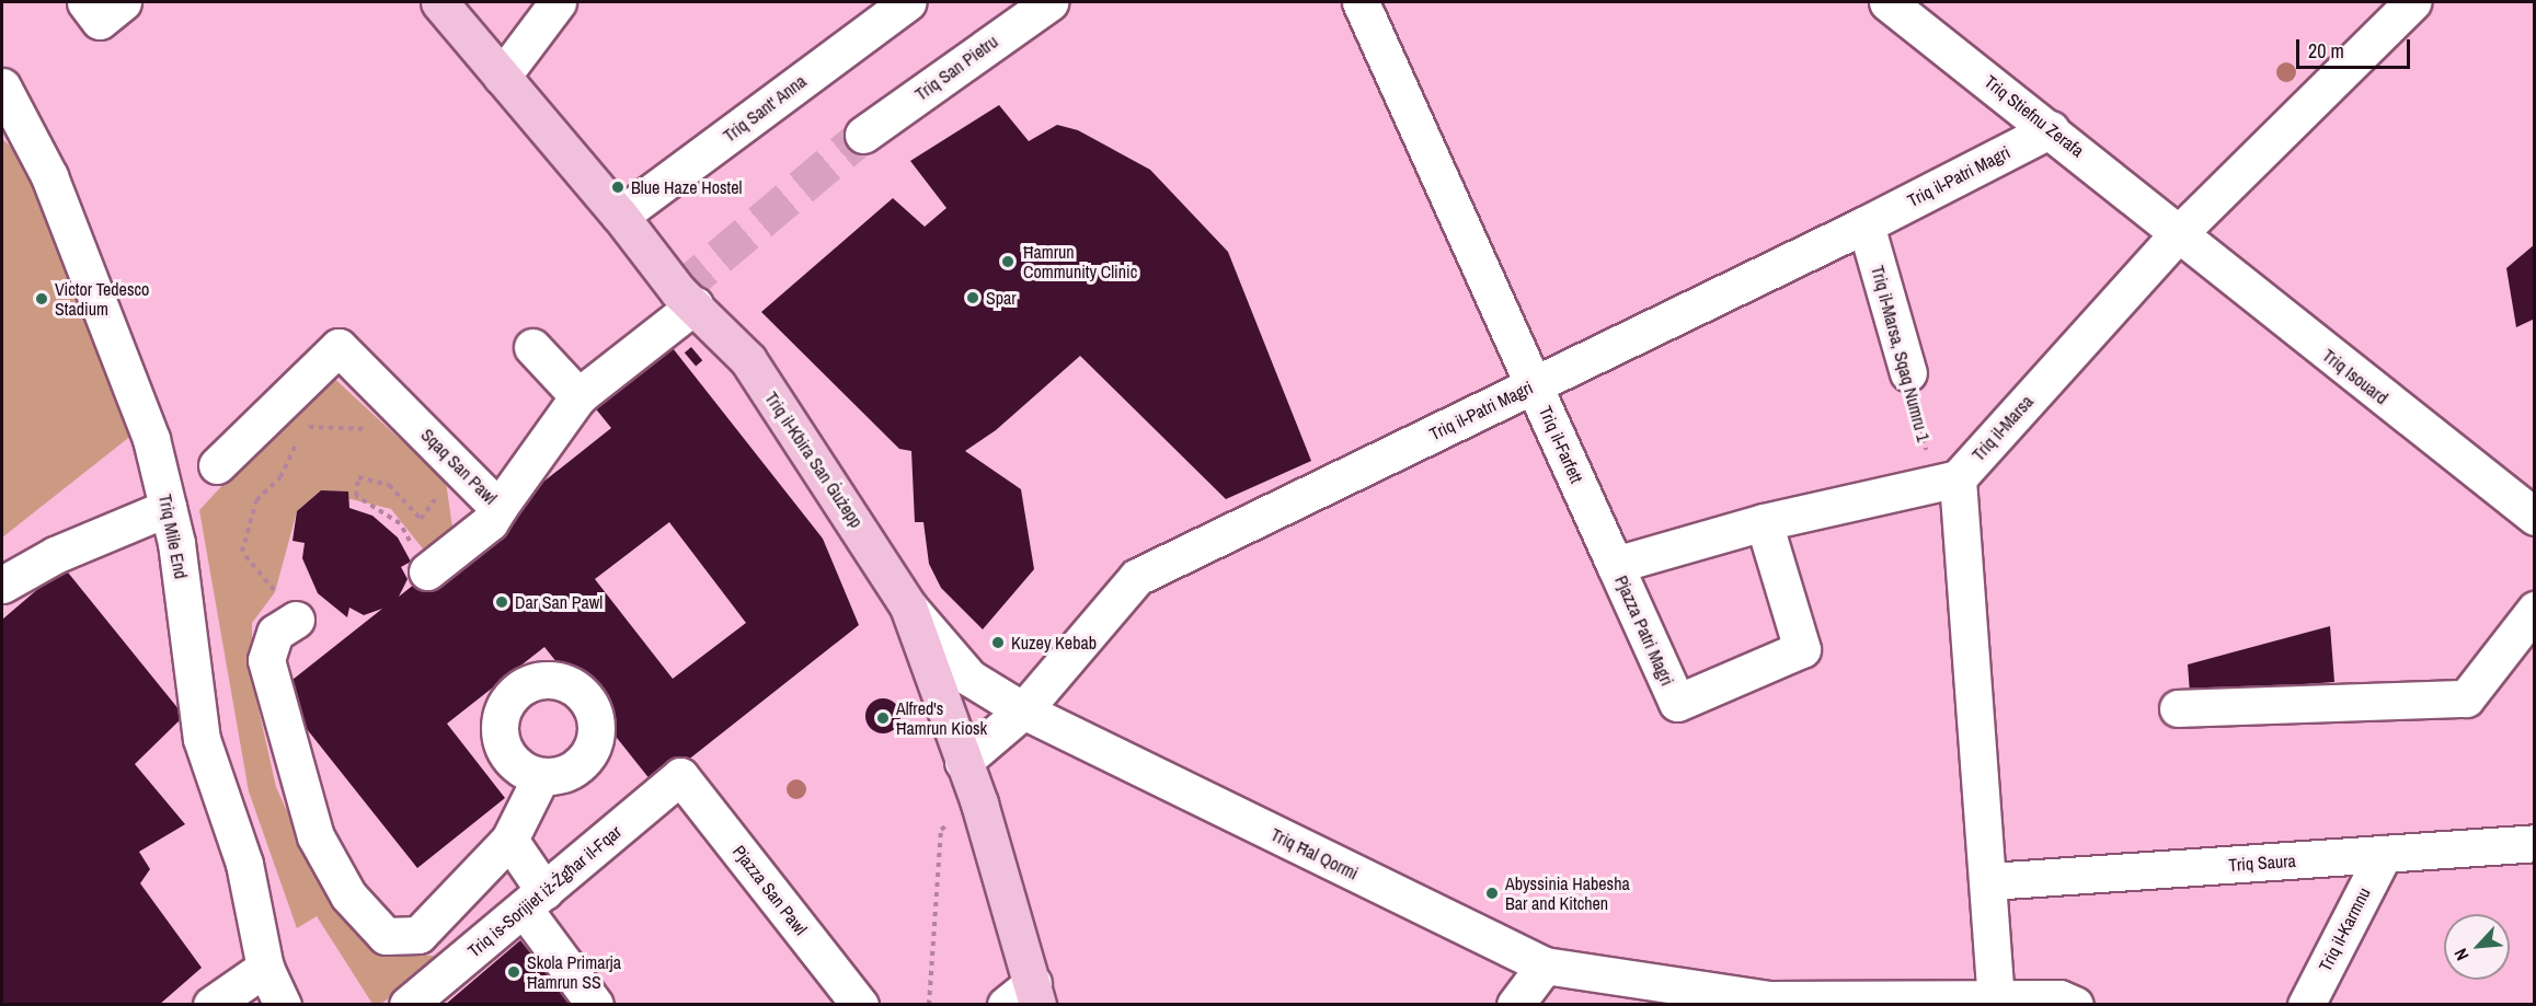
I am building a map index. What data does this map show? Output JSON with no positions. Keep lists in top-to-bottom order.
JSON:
{
  "streets": {
    "main road": ["Triq il-Kbira San Ġużepp"],
    "street": [
      "Triq San Pietru",
      "Triq Sant' Anna",
      "Triq Stiefnu Zerafa",
      "Triq il-Patri Magri",
      "Triq il-Marsa, Sqaq Numru 1",
      "Triq Isouard",
      "Triq il-Marsa",
      "Triq il-Farfett",
      "Sqaq San Pawl",
      "Triq Mile End",
      "Pjazza Patri Magri",
      "Triq Ħal Qormi",
      "Triq Saura",
      "Pjazza San Pawl",
      "Triq is-Sorijiet iż-Żgħar il-Fqar",
      "Triq il-Karmnu"
    ]
  },
  "crossings": [
    ["Triq Sant' Anna", "Triq il-Kbira San Ġużepp"],
    ["Triq Stiefnu Zerafa", "Triq il-Patri Magri"],
    ["Triq Stiefnu Zerafa", "Triq Isouard"],
    ["Triq Stiefnu Zerafa", "Triq il-Marsa"],
    ["Triq il-Patri Magri", "Triq il-Marsa, Sqaq Numru 1"],
    ["Triq il-Patri Magri", "Triq il-Farfett"],
    ["Triq il-Patri Magri", "Triq il-Kbira San Ġużepp"],
    ["Triq il-Patri Magri", "Triq Ħal Qormi"],
    ["Triq il-Marsa, Sqaq Numru 1", "Triq il-Marsa"],
    ["Triq Isouard", "Triq il-Marsa"],
    ["Triq il-Marsa", "Triq Ħal Qormi"],
    ["Triq il-Marsa", "Triq Saura"],
    ["Triq il-Farfett", "Pjazza Patri Magri"],
    ["Triq il-Kbira San Ġużepp", "Sqaq San Pawl"],
    ["Triq il-Kbira San Ġużepp", "Triq Ħal Qormi"],
    ["Triq Saura", "Triq il-Karmnu"],
    ["Pjazza San Pawl", "Triq is-Sorijiet iż-Żgħar il-Fqar"]
  ],
  "places": [
    "Blue Haze Hostel",
    "Ħamrun Community Clinic",
    "Spar",
    "Victor Tedesco Stadium",
    "Dar San Pawl",
    "Kuzey Kebab",
    "Alfred's Ħamrun Kiosk",
    "Abyssinia Habesha Bar and Kitchen",
    "Skola Primarja Ħamrun SS"
  ],
  "scale_bar": "20 m",
  "north": "bottom left"
}
